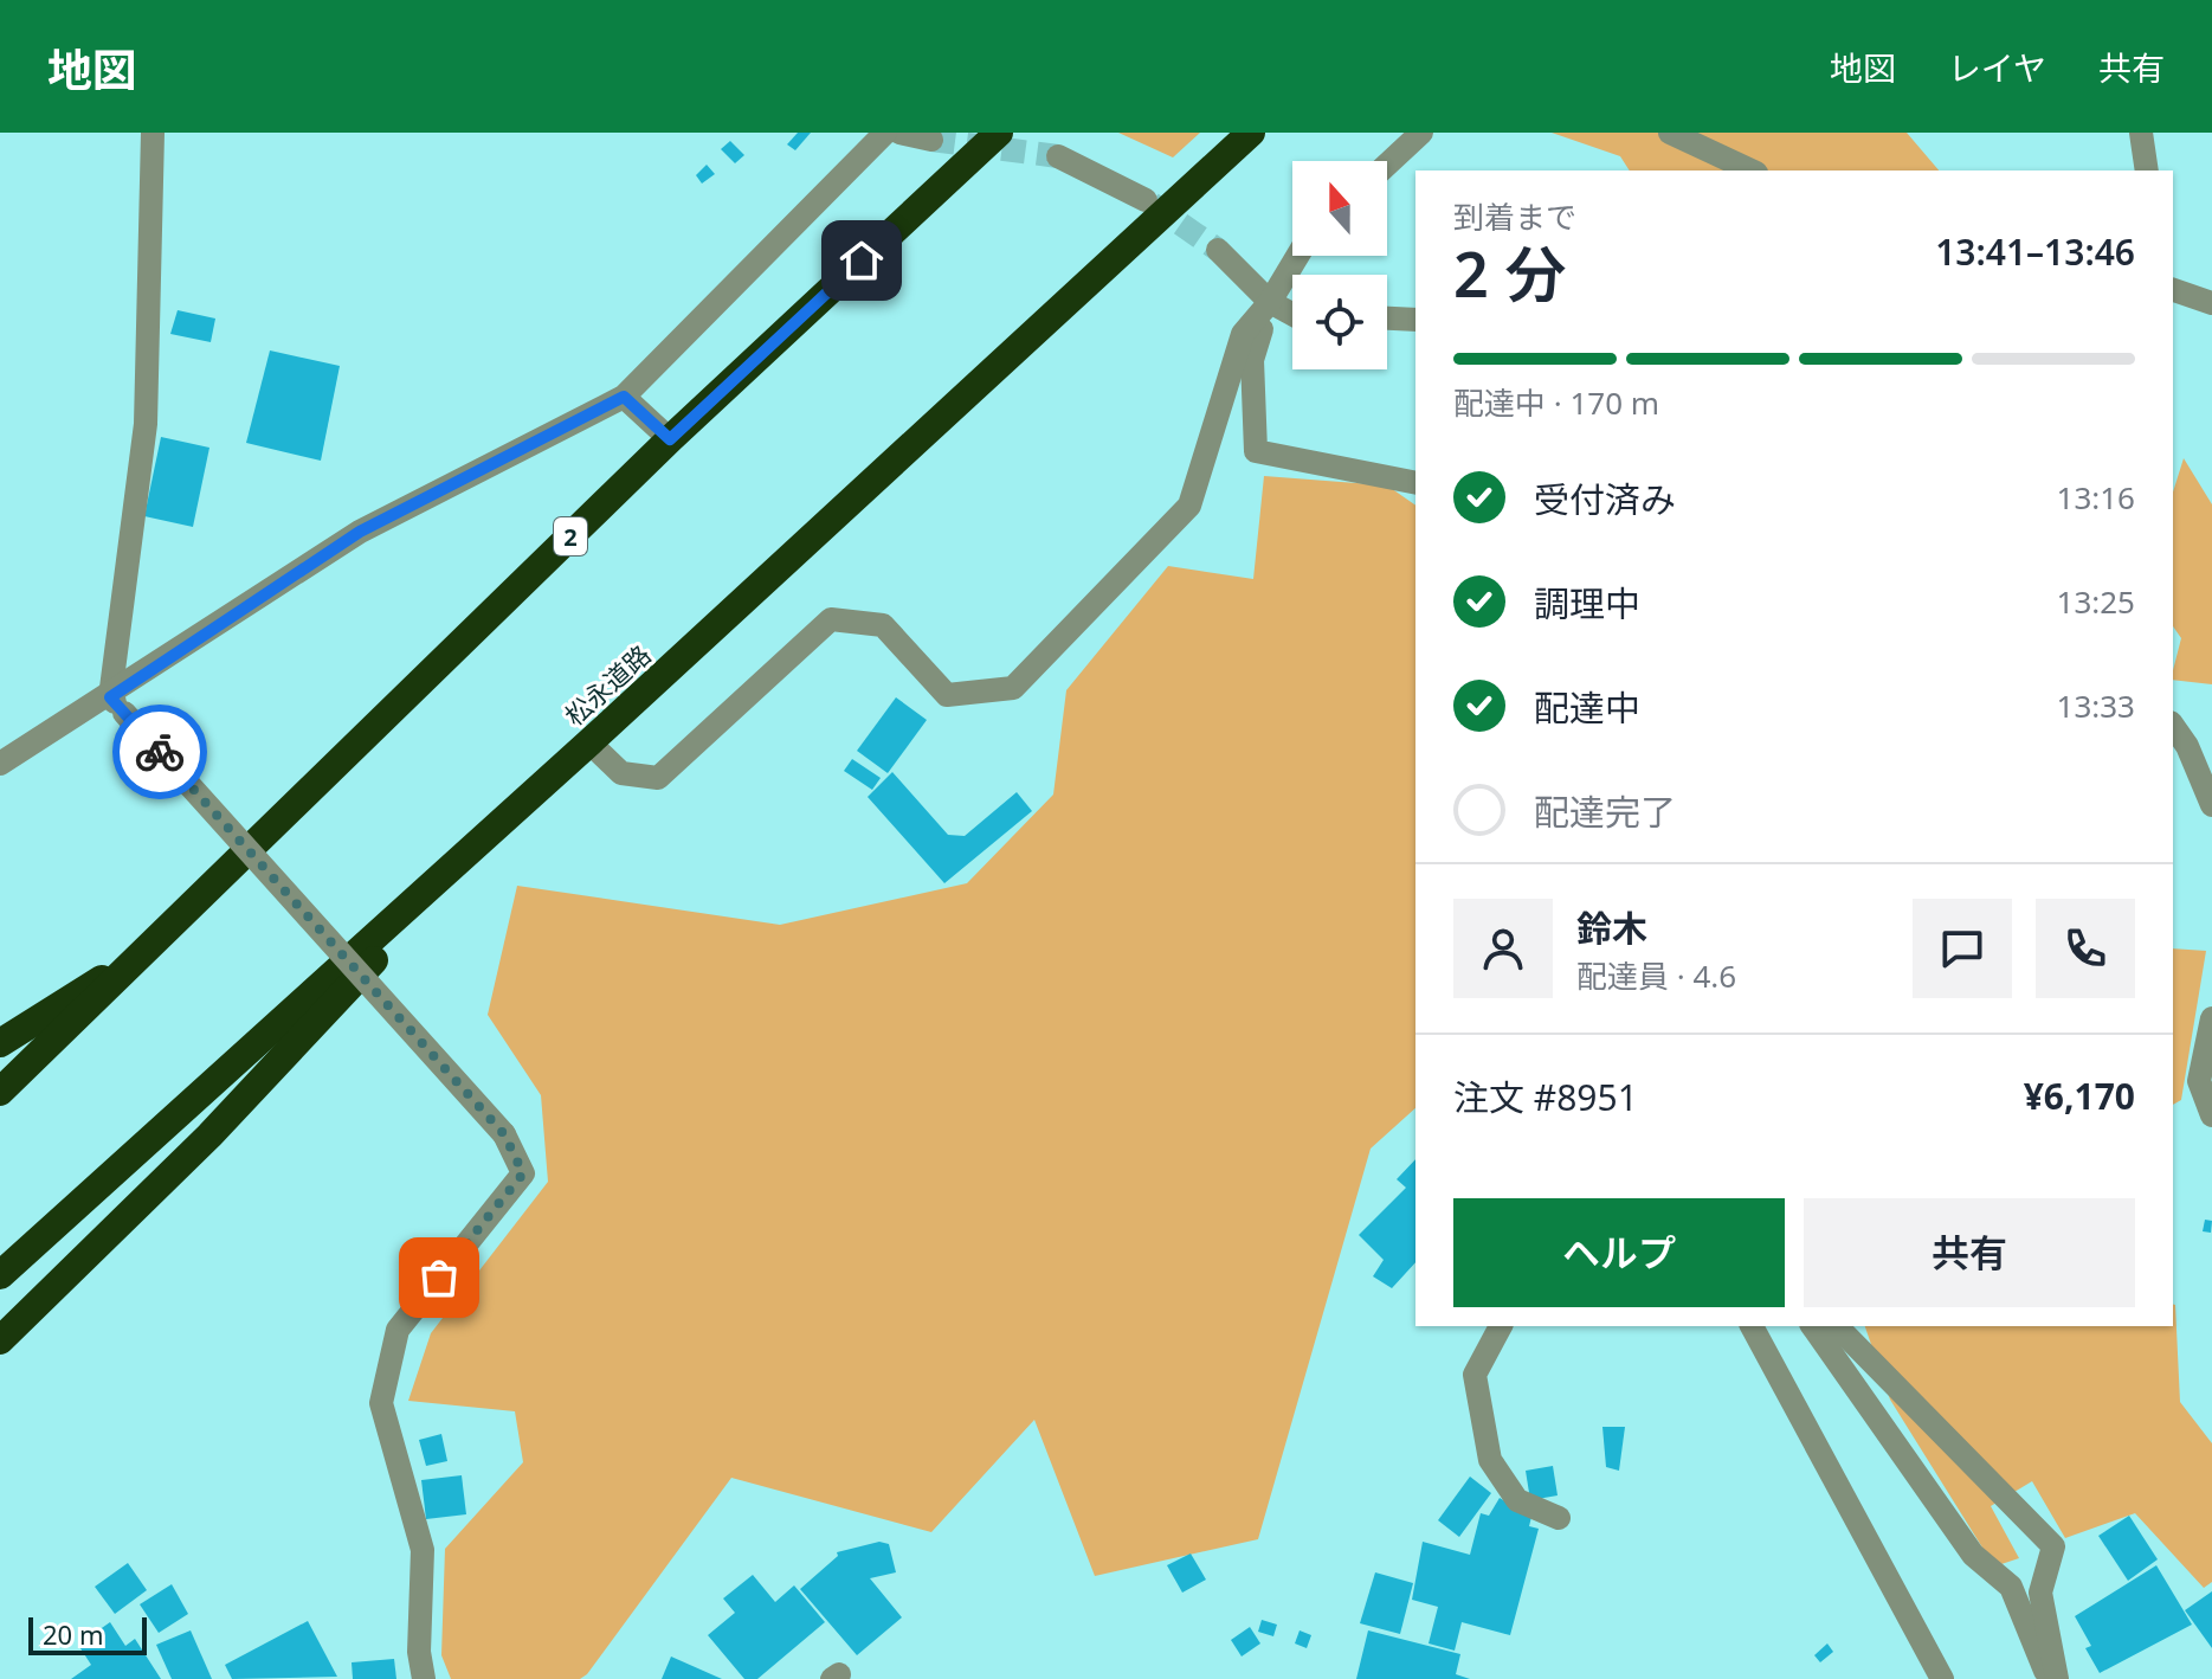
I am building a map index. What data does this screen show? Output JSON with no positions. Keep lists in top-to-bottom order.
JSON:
{
  "streets": {
    "highway": ["2", "松永道路"]
  },
  "scale_bar": "20 m",
  "north": "top",
  "page": {
    "header": "地図",
    "nav": ["地図", "レイヤ", "共有"],
    "heading": ["2 分", "到着まで", "13:41–13:46"],
    "panel": [
      "鈴木",
      "配達員 · 4.6",
      "注文 #8951",
      "¥6,170"
    ],
    "bar": "配達中 · 170 m",
    "list": [
      ["受付済み", "13:16"],
      ["調理中", "13:25"],
      ["配達中", "13:33"],
      "配達完了"
    ],
    "buttons": ["ヘルプ", "共有"],
    "scale": "20 m"
  }
}
